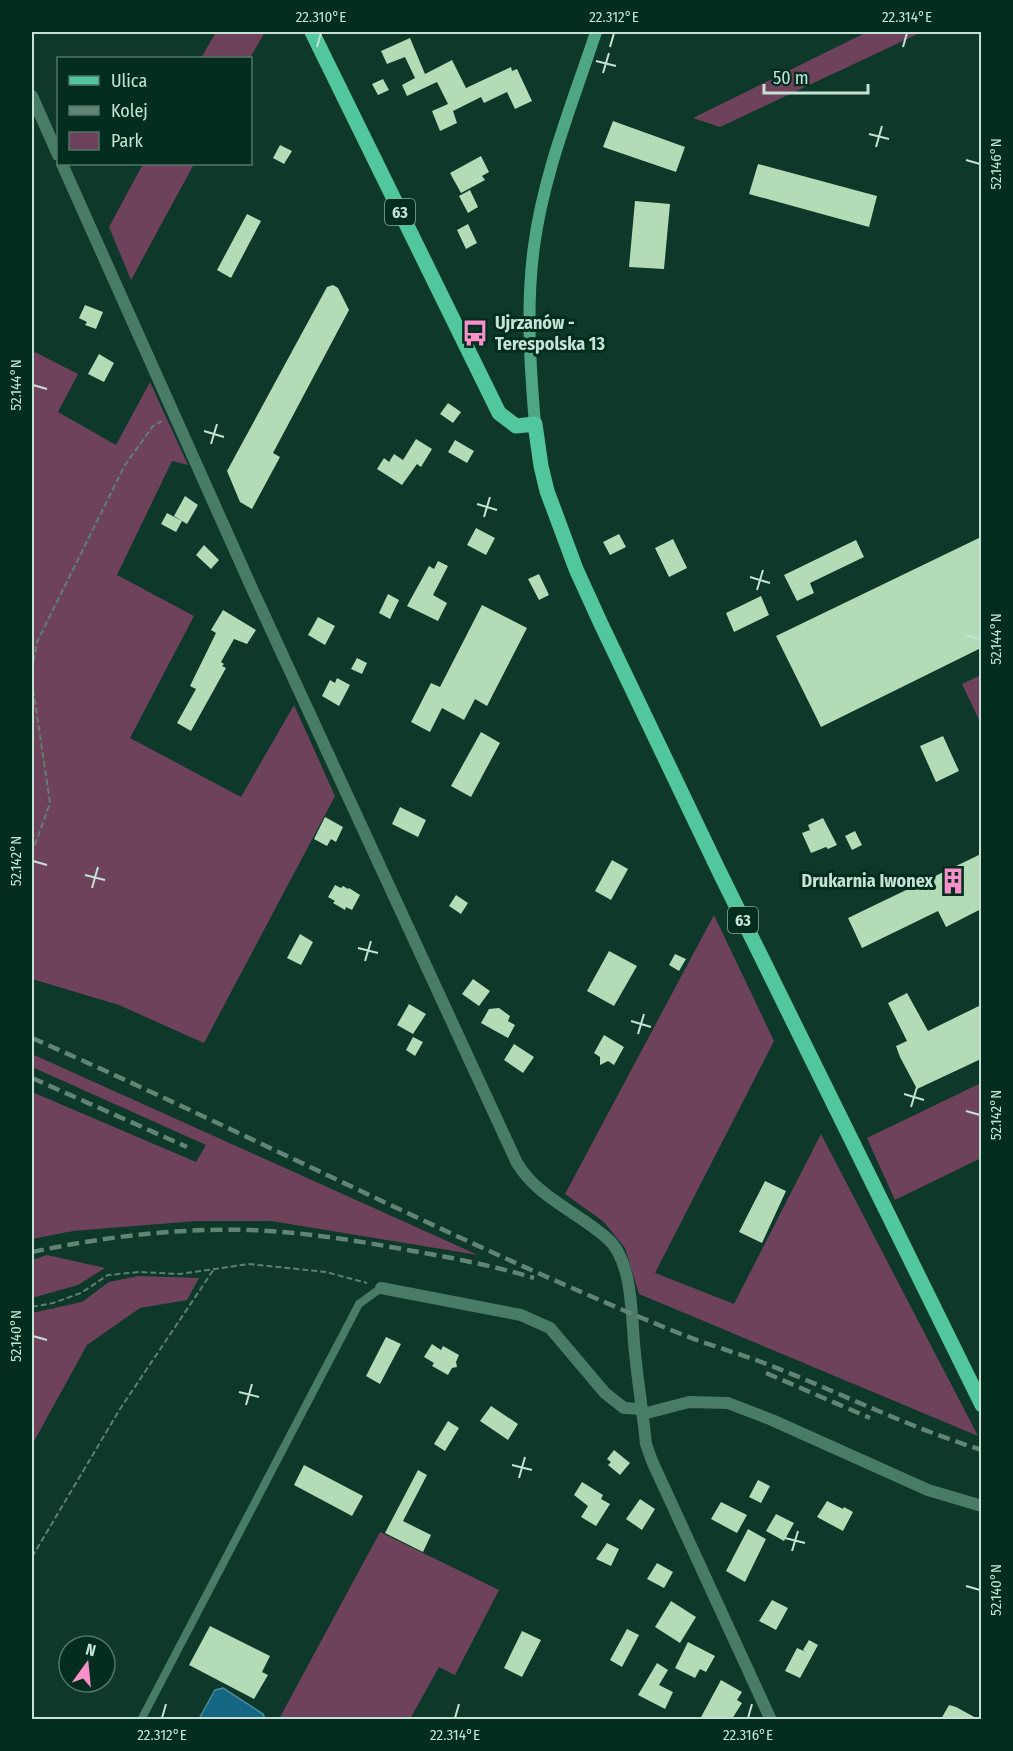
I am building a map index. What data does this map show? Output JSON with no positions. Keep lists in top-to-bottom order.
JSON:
{
  "streets": {
    "main road": ["63"]
  },
  "places": {
    "bus stop": ["Ujrzanów - Terespolska 13"],
    "building": ["Drukarnia Iwonex"]
  },
  "legend": ["Ulica", "Kolej", "Park"],
  "scale_bar": "50 m",
  "north": "top",
  "coordinates": [
    "22.310°E",
    "22.312°E",
    "22.314°E",
    "52.146°N",
    "52.144°N",
    "52.142°N",
    "52.140°N",
    "22.316°E"
  ]
}
